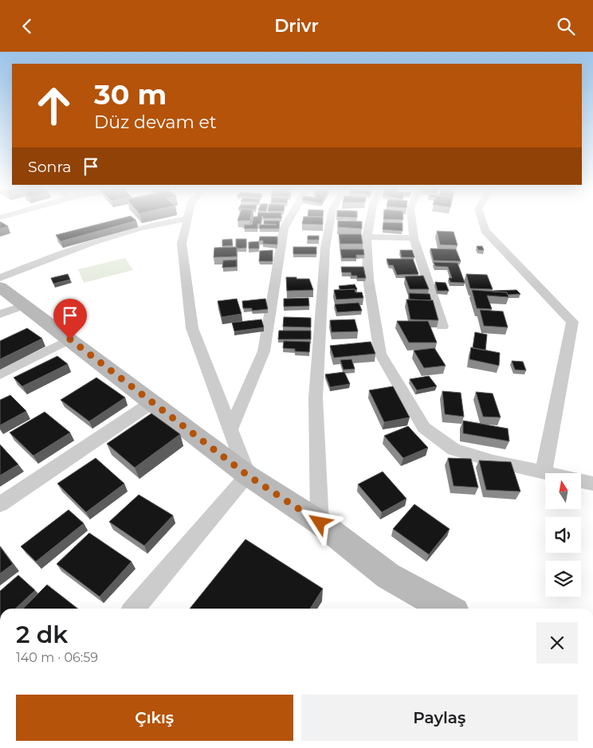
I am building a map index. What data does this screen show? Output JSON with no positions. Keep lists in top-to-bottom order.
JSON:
{
  "north": "top",
  "page": {
    "header": "Drivr",
    "turn": ["30 m", "Düz devam et"],
    "then": "Sonra",
    "heading": ["2 dk", "140 m · 06:59"],
    "buttons": ["Çıkış", "Paylaş"]
  }
}
